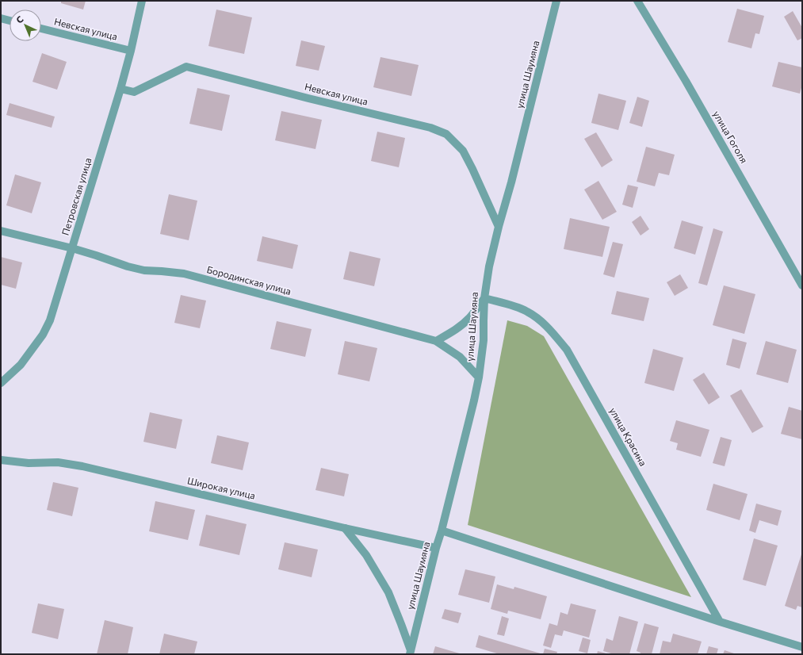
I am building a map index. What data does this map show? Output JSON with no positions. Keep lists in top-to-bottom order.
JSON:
{
  "streets": {
    "street": [
      "Невская улица",
      "улица Шаумяна",
      "улица Гоголя",
      "Петровская улица",
      "Бородинская улица",
      "улица Красина",
      "Широкая улица"
    ]
  },
  "crossings": [
    ["Невская улица", "улица Шаумяна"],
    ["Невская улица", "Петровская улица"],
    ["улица Шаумяна", "Бородинская улица"],
    ["улица Шаумяна", "улица Красина"],
    ["улица Шаумяна", "Широкая улица"],
    ["Петровская улица", "Бородинская улица"]
  ],
  "north": "top left"
}
